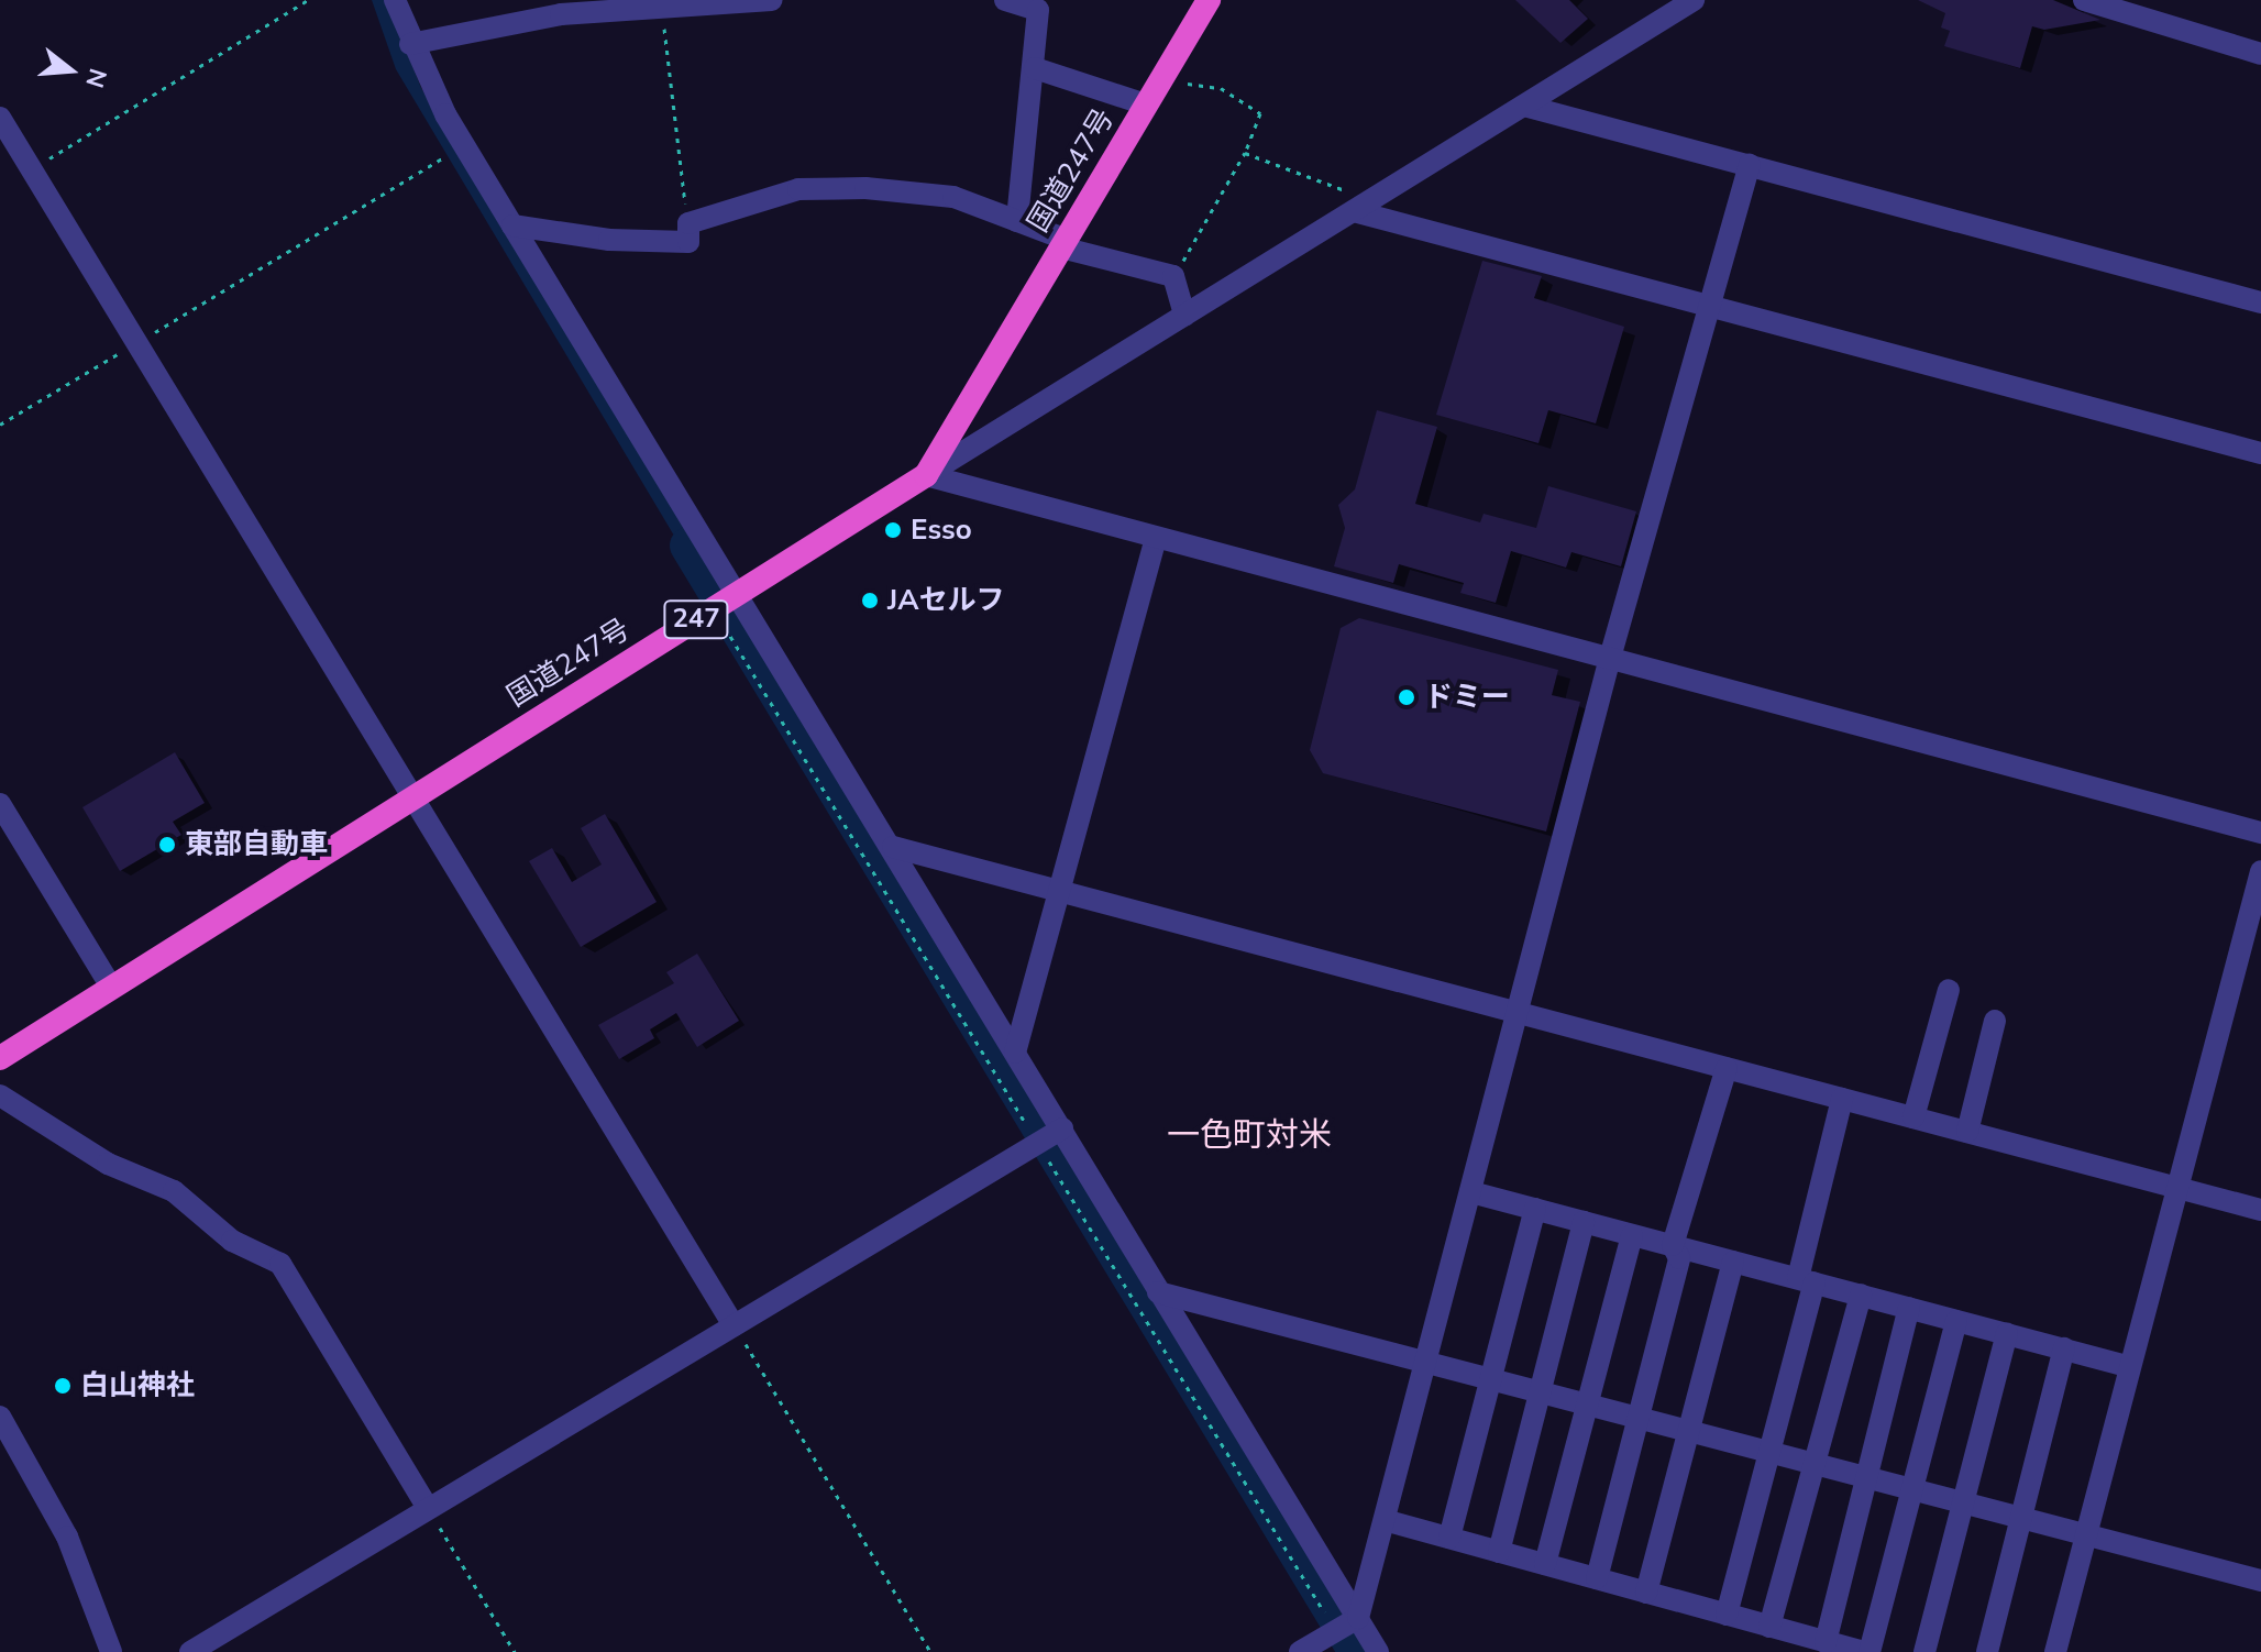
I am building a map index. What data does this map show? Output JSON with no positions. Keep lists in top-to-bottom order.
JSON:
{
  "streets": {
    "highway": ["国道247号", "247"]
  },
  "districts": ["一色町対米"],
  "places": [
    "Esso",
    "JAセルフ",
    "ドミー",
    "東部自動車",
    "白山神社"
  ],
  "north": "right"
}
